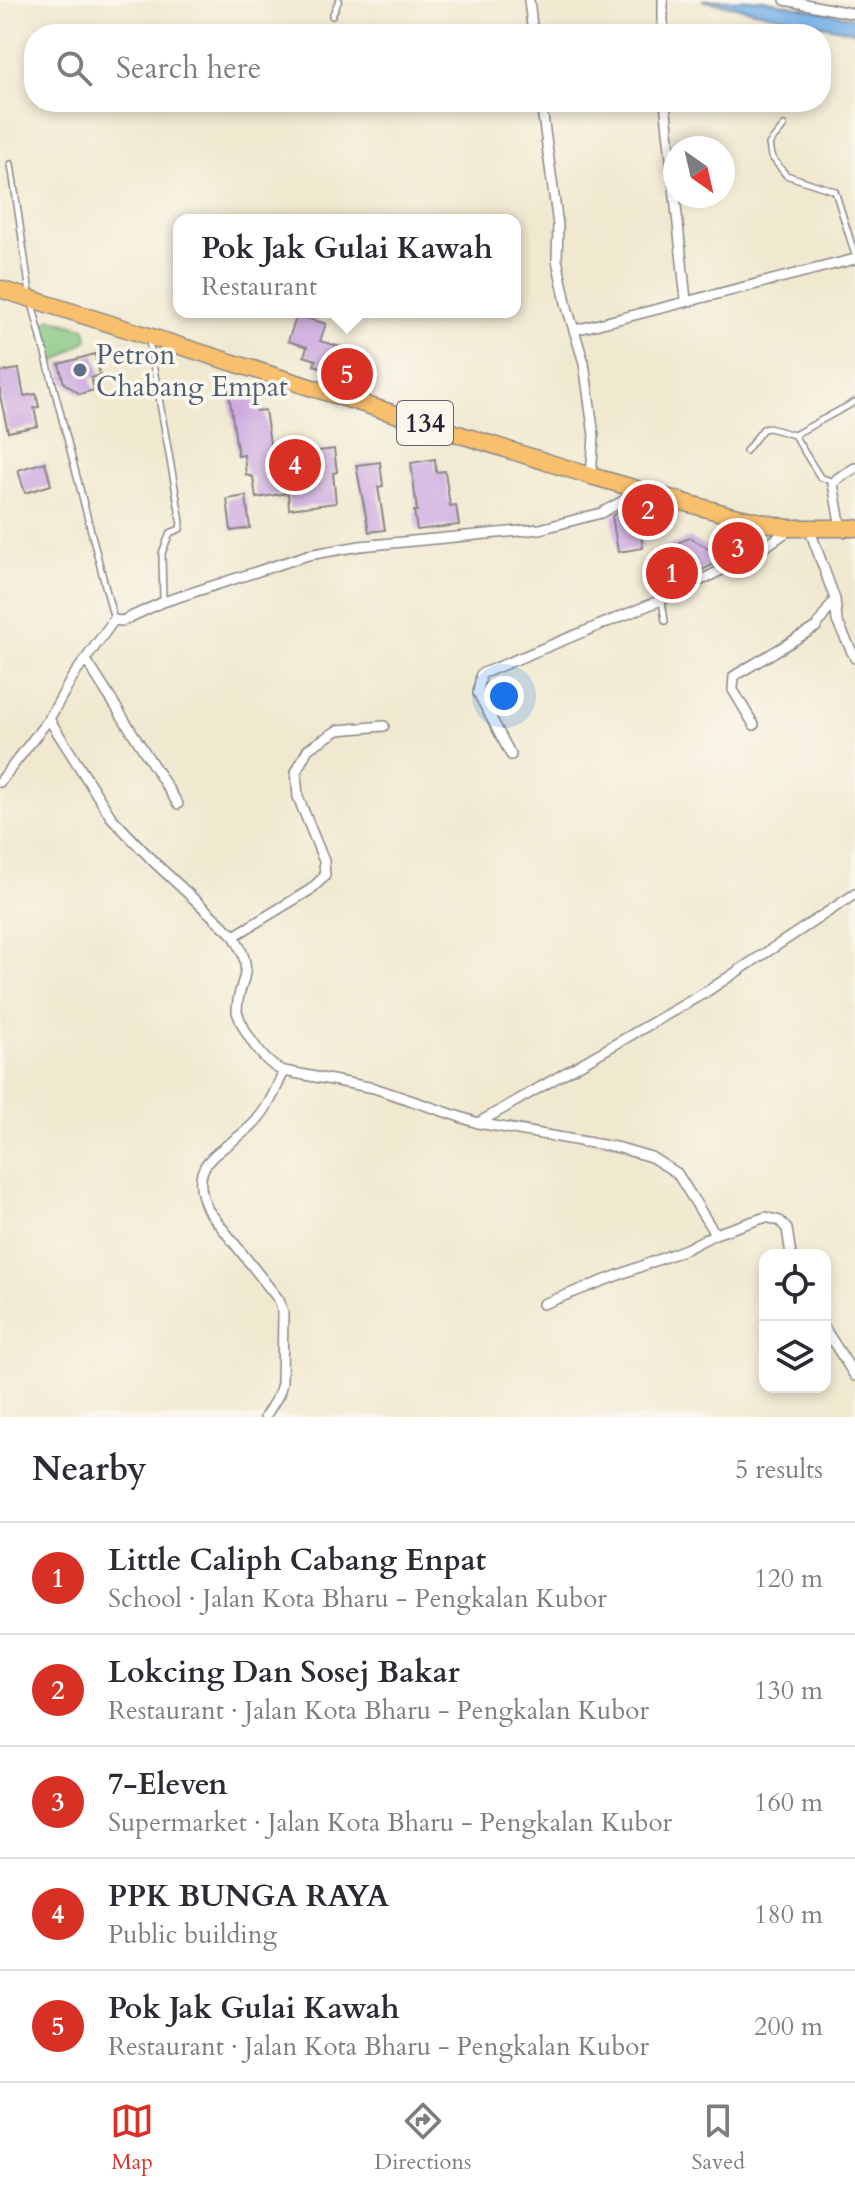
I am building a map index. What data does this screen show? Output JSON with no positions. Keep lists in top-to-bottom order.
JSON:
{
  "streets": {
    "main road": ["134"]
  },
  "places": ["Petron Chabang Empat"],
  "north": "bottom right",
  "page": {
    "search": "Search here",
    "popup": ["Pok Jak Gulai Kawah", "Restaurant"],
    "pins": [
      "5",
      "4",
      "2",
      "3",
      "1"
    ],
    "heading": ["Nearby", "5 results"],
    "list": [
      {
        "mark": "1",
        "name": "Little Caliph Cabang Enpat",
        "note": "School · Jalan Kota Bharu - Pengkalan Kubor",
        "value": "120 m"
      },
      {
        "mark": "2",
        "name": "Lokcing Dan Sosej Bakar",
        "note": "Restaurant · Jalan Kota Bharu - Pengkalan Kubor",
        "value": "130 m"
      },
      {
        "mark": "3",
        "name": "7-Eleven",
        "note": "Supermarket · Jalan Kota Bharu - Pengkalan Kubor",
        "value": "160 m"
      },
      {
        "mark": "4",
        "name": "PPK BUNGA RAYA",
        "note": "Public building",
        "value": "180 m"
      },
      {
        "mark": "5",
        "name": "Pok Jak Gulai Kawah",
        "note": "Restaurant · Jalan Kota Bharu - Pengkalan Kubor",
        "value": "200 m"
      }
    ],
    "nav": ["Map", "Directions", "Saved"]
  }
}
